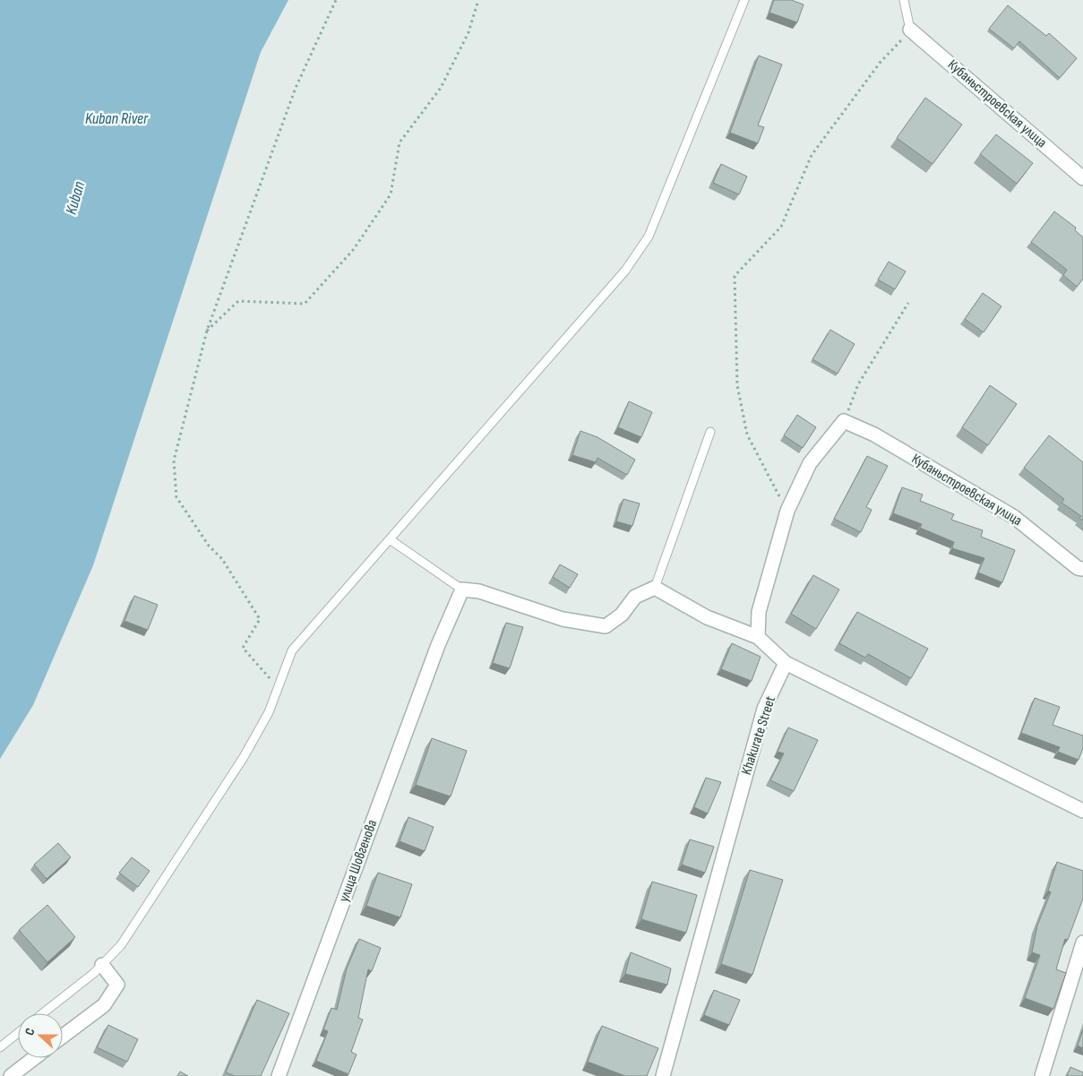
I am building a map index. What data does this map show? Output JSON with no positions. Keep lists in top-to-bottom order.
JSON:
{
  "streets": {
    "street": ["Кубаньстроевская улица", "Khakurate Street", "улица Шовгенова"]
  },
  "water": ["Kuban River", "Kuban"],
  "north": "left"
}
